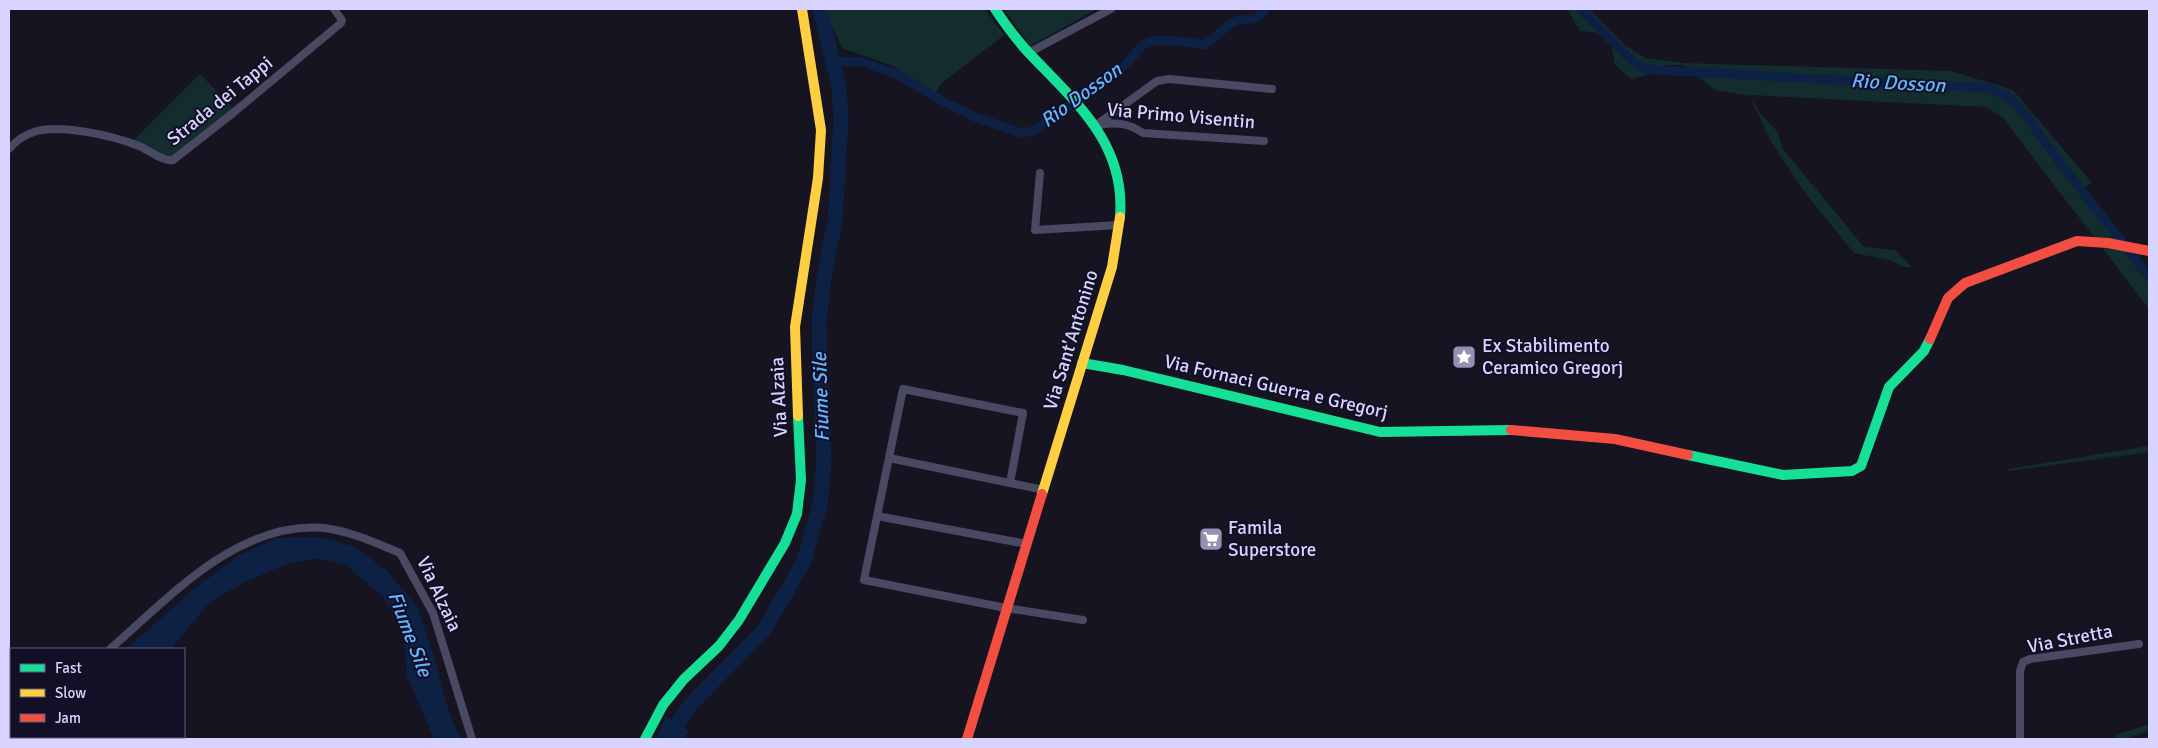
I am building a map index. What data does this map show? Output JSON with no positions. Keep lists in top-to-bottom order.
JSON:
{
  "streets": {
    "street": [
      "Strada dei Tappi",
      "Via Primo Visentin",
      "Via Sant'Antonino",
      "Via Fornaci Guerra e Gregorj",
      "Via Alzaia",
      "Via Stretta"
    ]
  },
  "crossings": [
    ["Via Primo Visentin", "Via Sant'Antonino"],
    ["Via Sant'Antonino", "Via Fornaci Guerra e Gregorj"]
  ],
  "water": ["Rio Dosson", "Fiume Sile"],
  "places": {
    "place": ["Ex Stabilimento Ceramico Gregorj"],
    "supermarket": ["Famila Superstore"]
  },
  "legend": ["Fast", "Slow", "Jam"]
}
